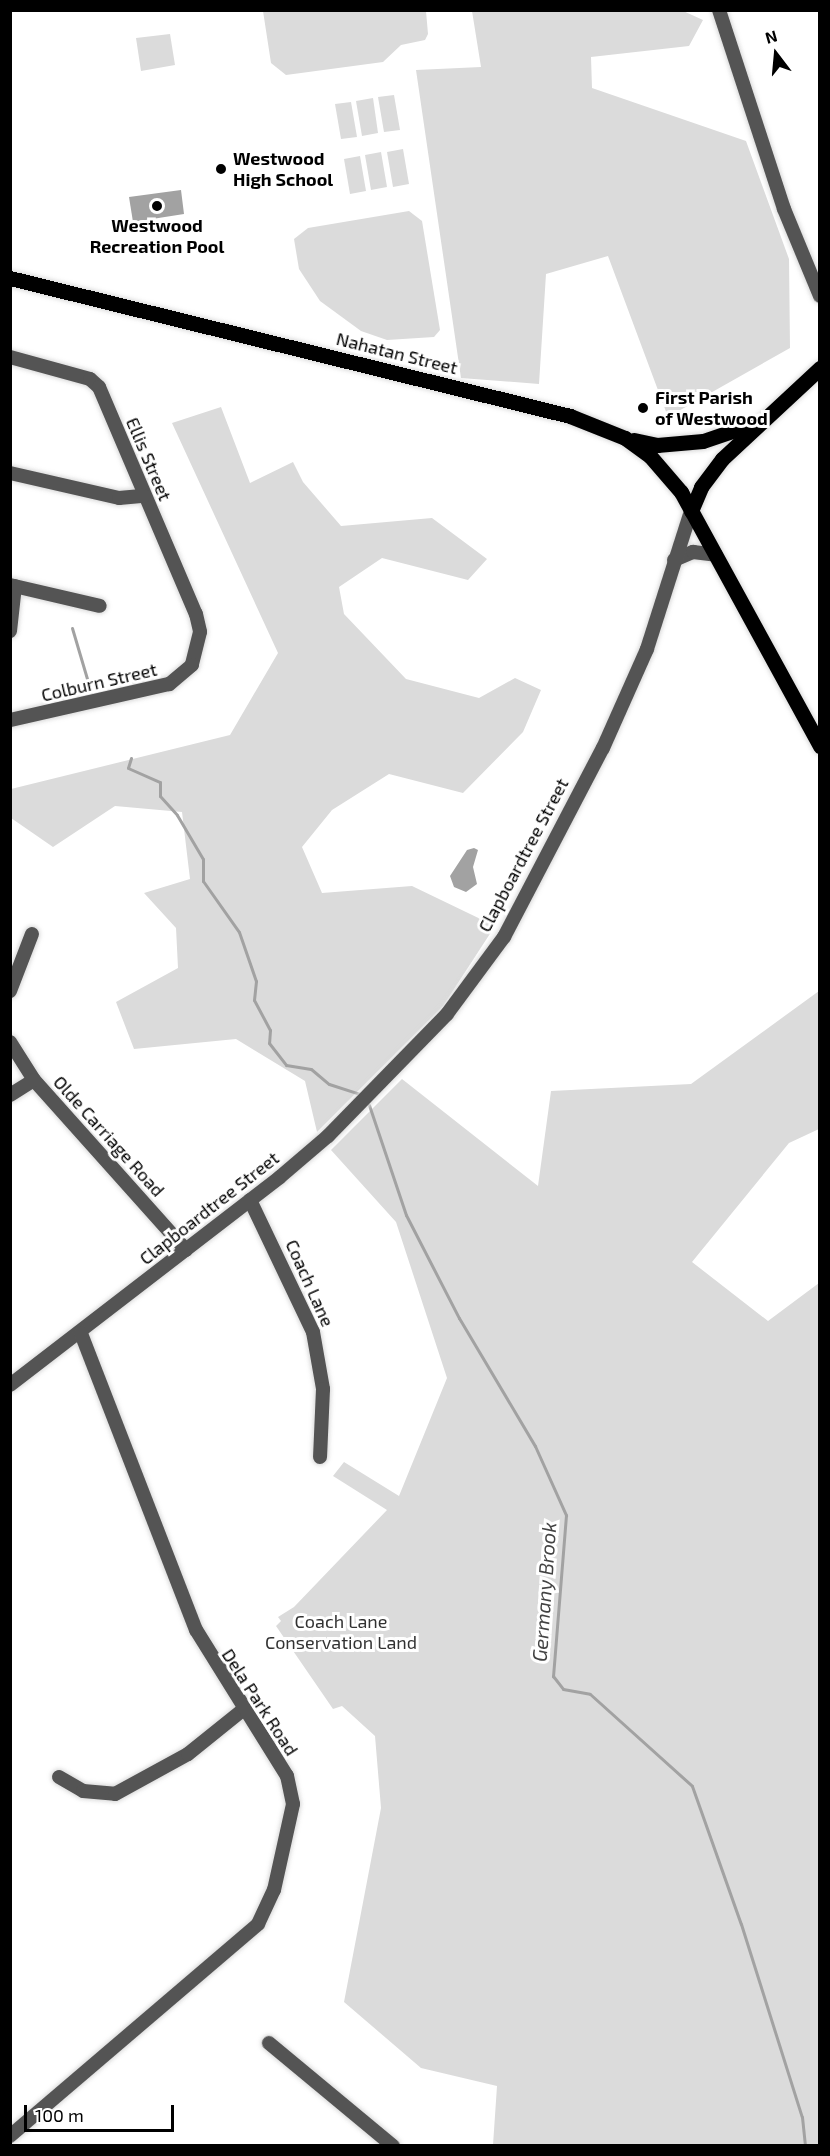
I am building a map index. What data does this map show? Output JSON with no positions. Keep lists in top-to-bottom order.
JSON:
{
  "streets": {
    "main road": ["Nahatan Street", "Clapboardtree Street"],
    "street": [
      "Ellis Street",
      "Colburn Street",
      "Olde Carriage Road",
      "Coach Lane",
      "Dela Park Road"
    ]
  },
  "crossings": [
    ["Nahatan Street", "Clapboardtree Street"],
    ["Ellis Street", "Colburn Street"],
    ["Clapboardtree Street", "Olde Carriage Road"],
    ["Clapboardtree Street", "Coach Lane"],
    ["Clapboardtree Street", "Dela Park Road"]
  ],
  "water": ["Germany Brook"],
  "parks": ["Coach Lane Conservation Land"],
  "places": ["Westwood High School", "Westwood Recreation Pool", "First Parish of Westwood"],
  "scale_bar": "100 m",
  "north": "top"
}
